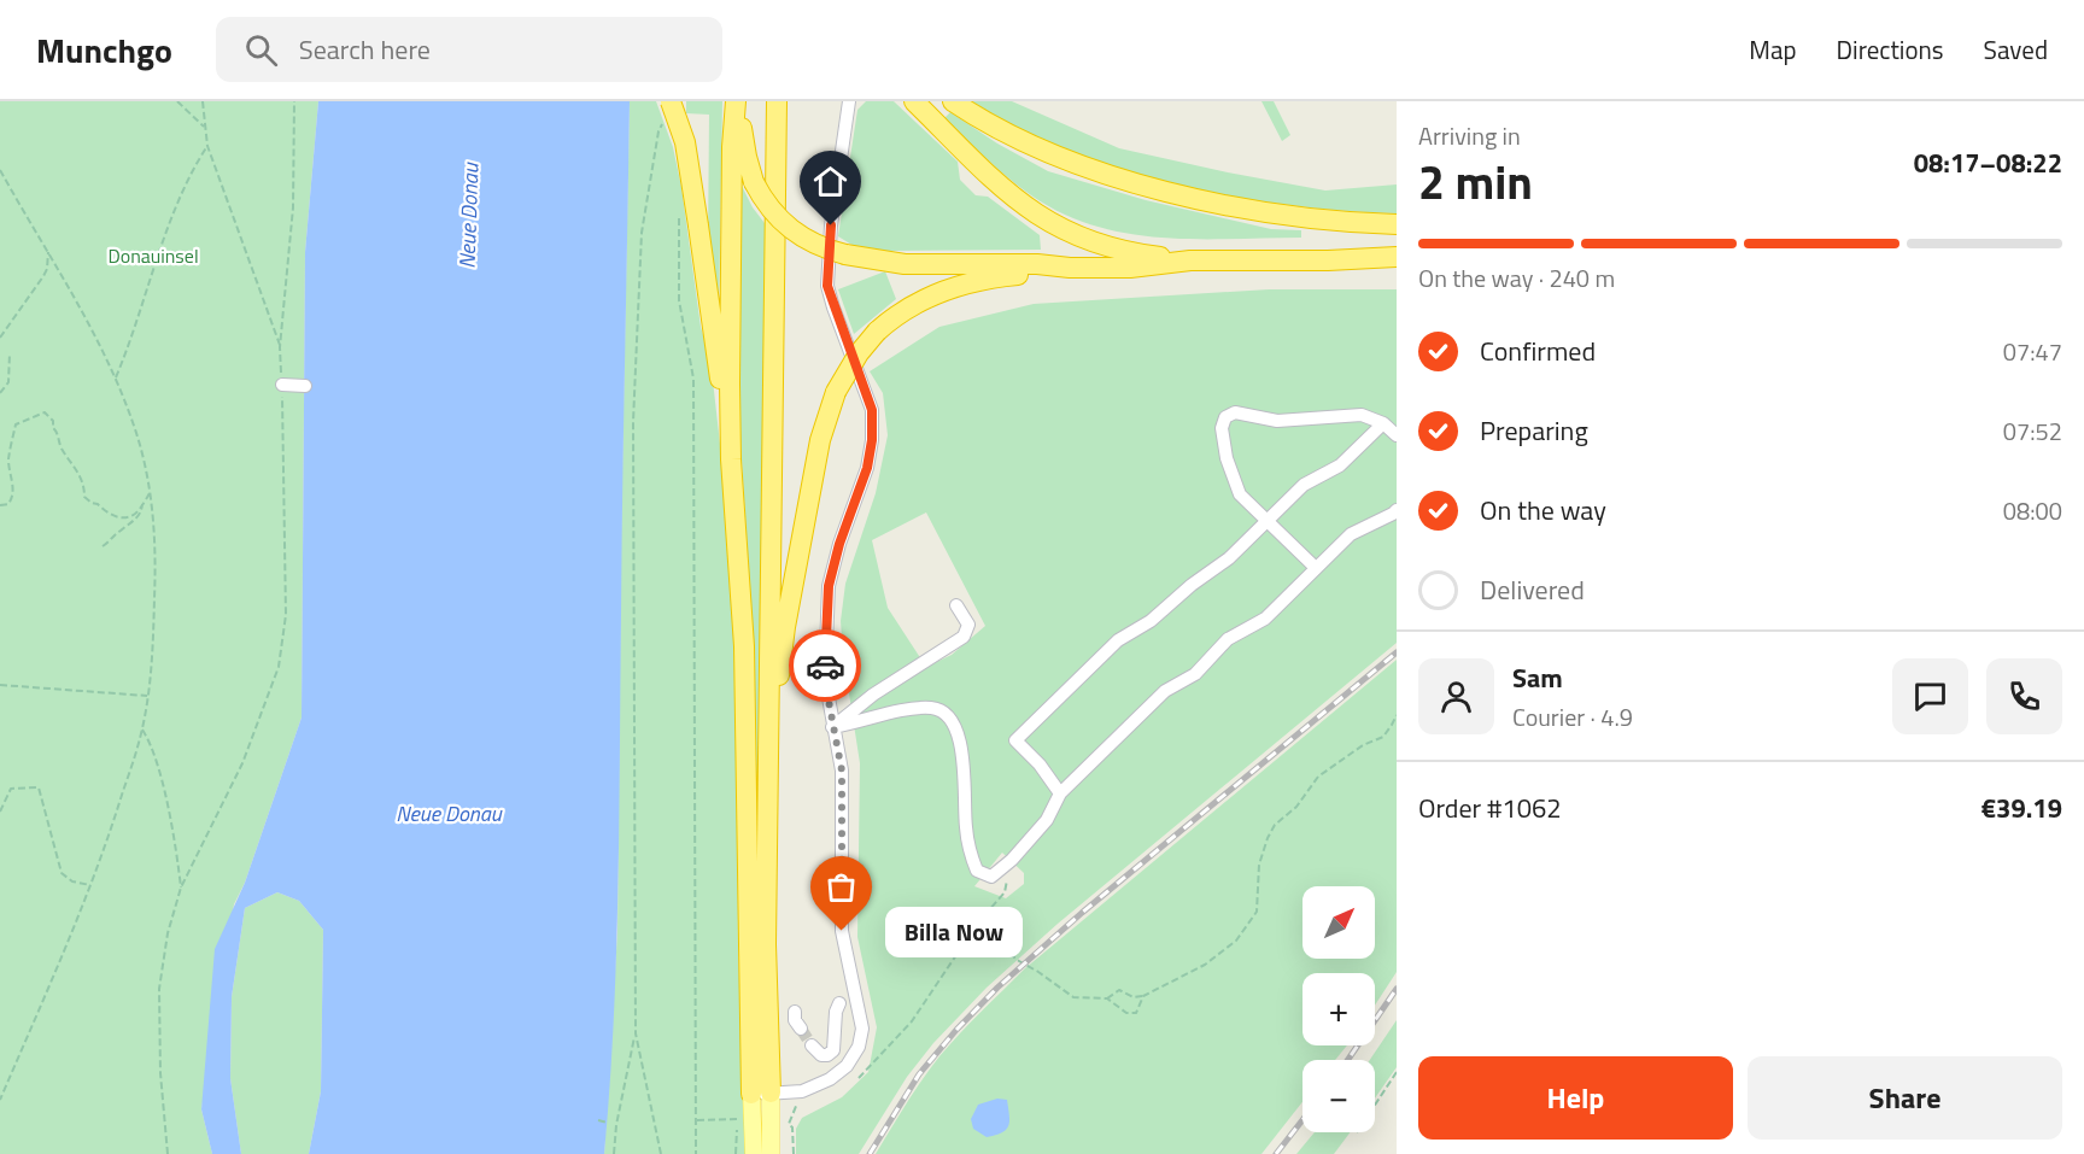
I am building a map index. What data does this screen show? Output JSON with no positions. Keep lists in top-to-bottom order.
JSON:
{
  "water": ["Neue Donau"],
  "parks": ["Donauinsel"],
  "places": ["Billa Now"],
  "north": "top right",
  "page": {
    "header": "Munchgo",
    "search": "Search here",
    "nav": ["Map", "Directions", "Saved"],
    "heading": ["2 min", "Arriving in", "08:17–08:22"],
    "panel": [
      "Sam",
      "Courier · 4.9",
      "Order #1062",
      "€39.19"
    ],
    "bar": "On the way · 240 m",
    "list": [
      ["Confirmed", "07:47"],
      ["Preparing", "07:52"],
      ["On the way", "08:00"],
      "Delivered"
    ],
    "map_buttons": ["+", "−"],
    "bubble": "Billa Now",
    "buttons": ["Help", "Share"]
  }
}
